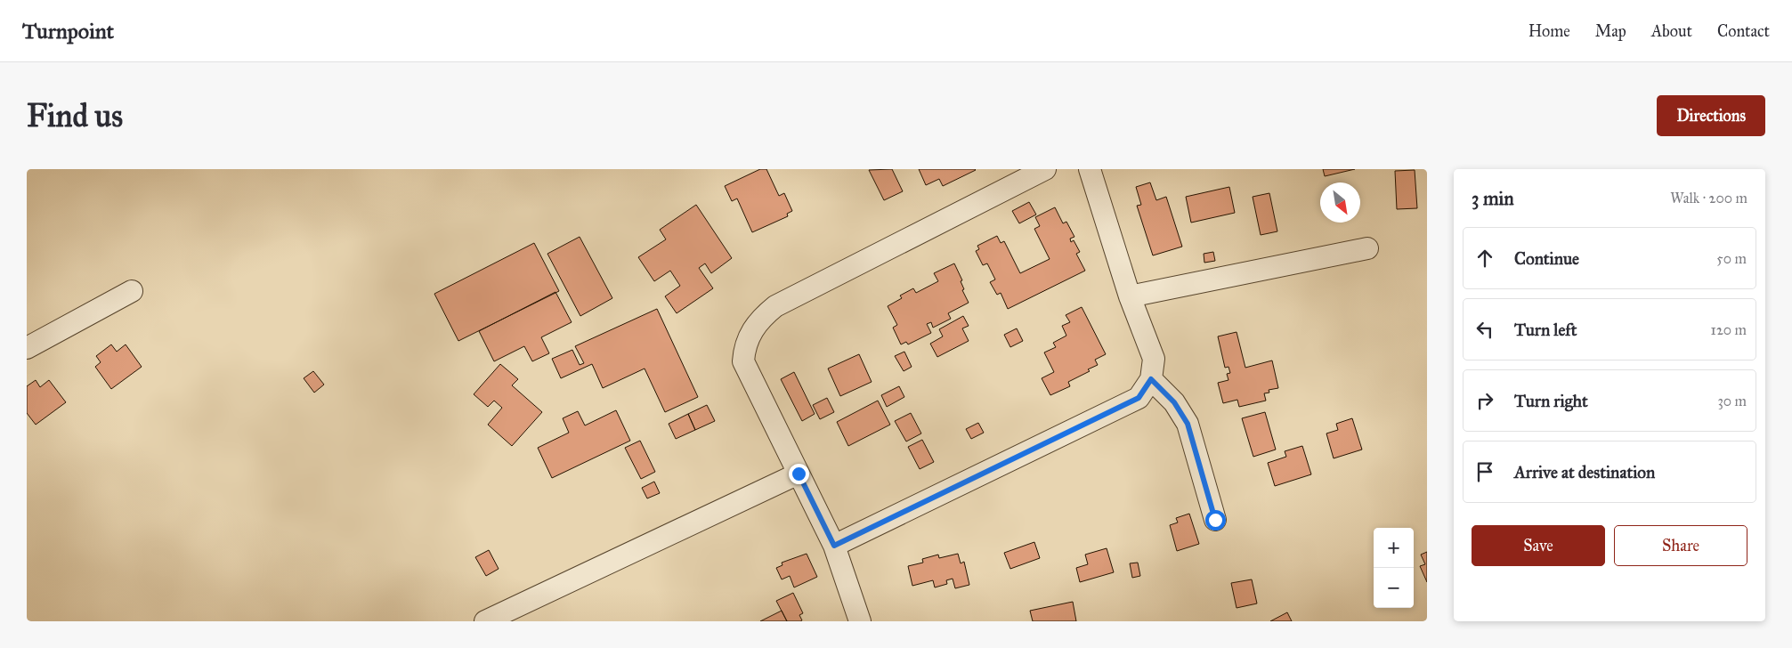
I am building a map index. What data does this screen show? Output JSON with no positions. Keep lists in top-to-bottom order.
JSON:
{
  "north": "bottom right",
  "page": {
    "header": "Turnpoint",
    "nav": [
      "Home",
      "Map",
      "About",
      "Contact"
    ],
    "buttons": [
      "Directions",
      ["Save", "Share"]
    ],
    "title": "Find us",
    "heading": ["3 min", "Walk · 200 m"],
    "list": [
      ["Continue", "50 m"],
      ["Turn left", "120 m"],
      ["Turn right", "30 m"],
      "Arrive at destination"
    ],
    "map_buttons": ["+", "−"]
  }
}
